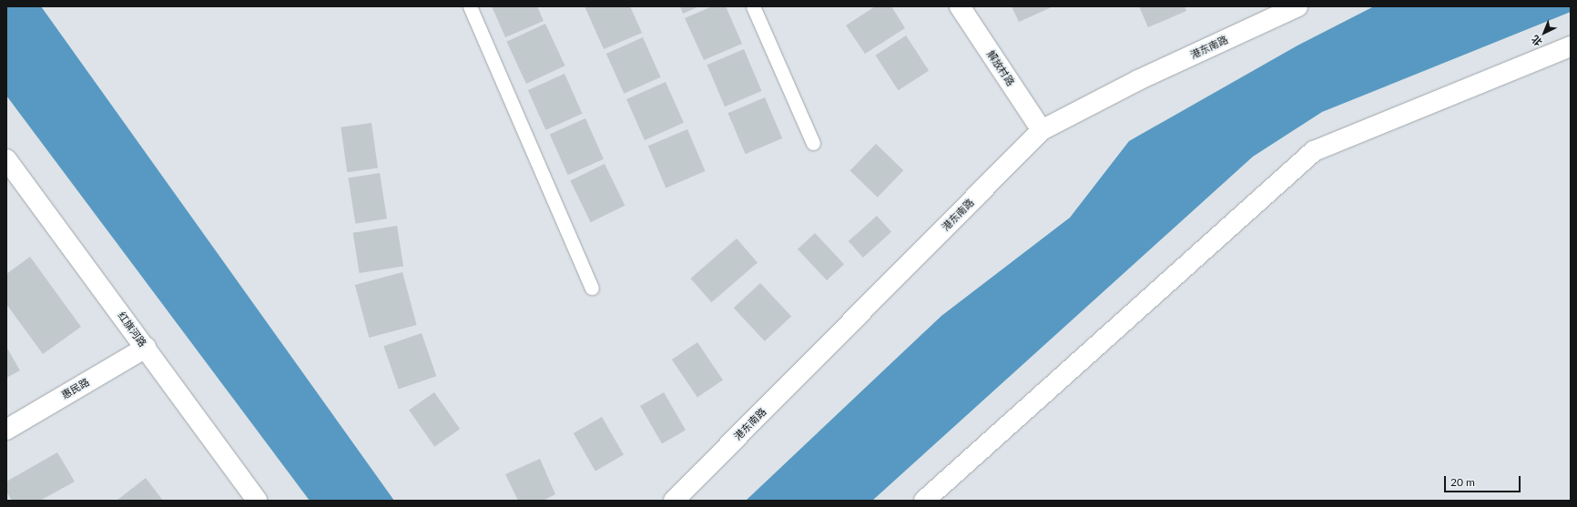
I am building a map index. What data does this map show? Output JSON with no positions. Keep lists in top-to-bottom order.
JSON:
{
  "streets": {
    "street": [
      "港东南路",
      "解放村路",
      "红旗河路",
      "惠民路"
    ]
  },
  "crossings": [
    ["港东南路", "解放村路"],
    ["红旗河路", "惠民路"]
  ],
  "scale_bar": "20 m",
  "north": "bottom left"
}
